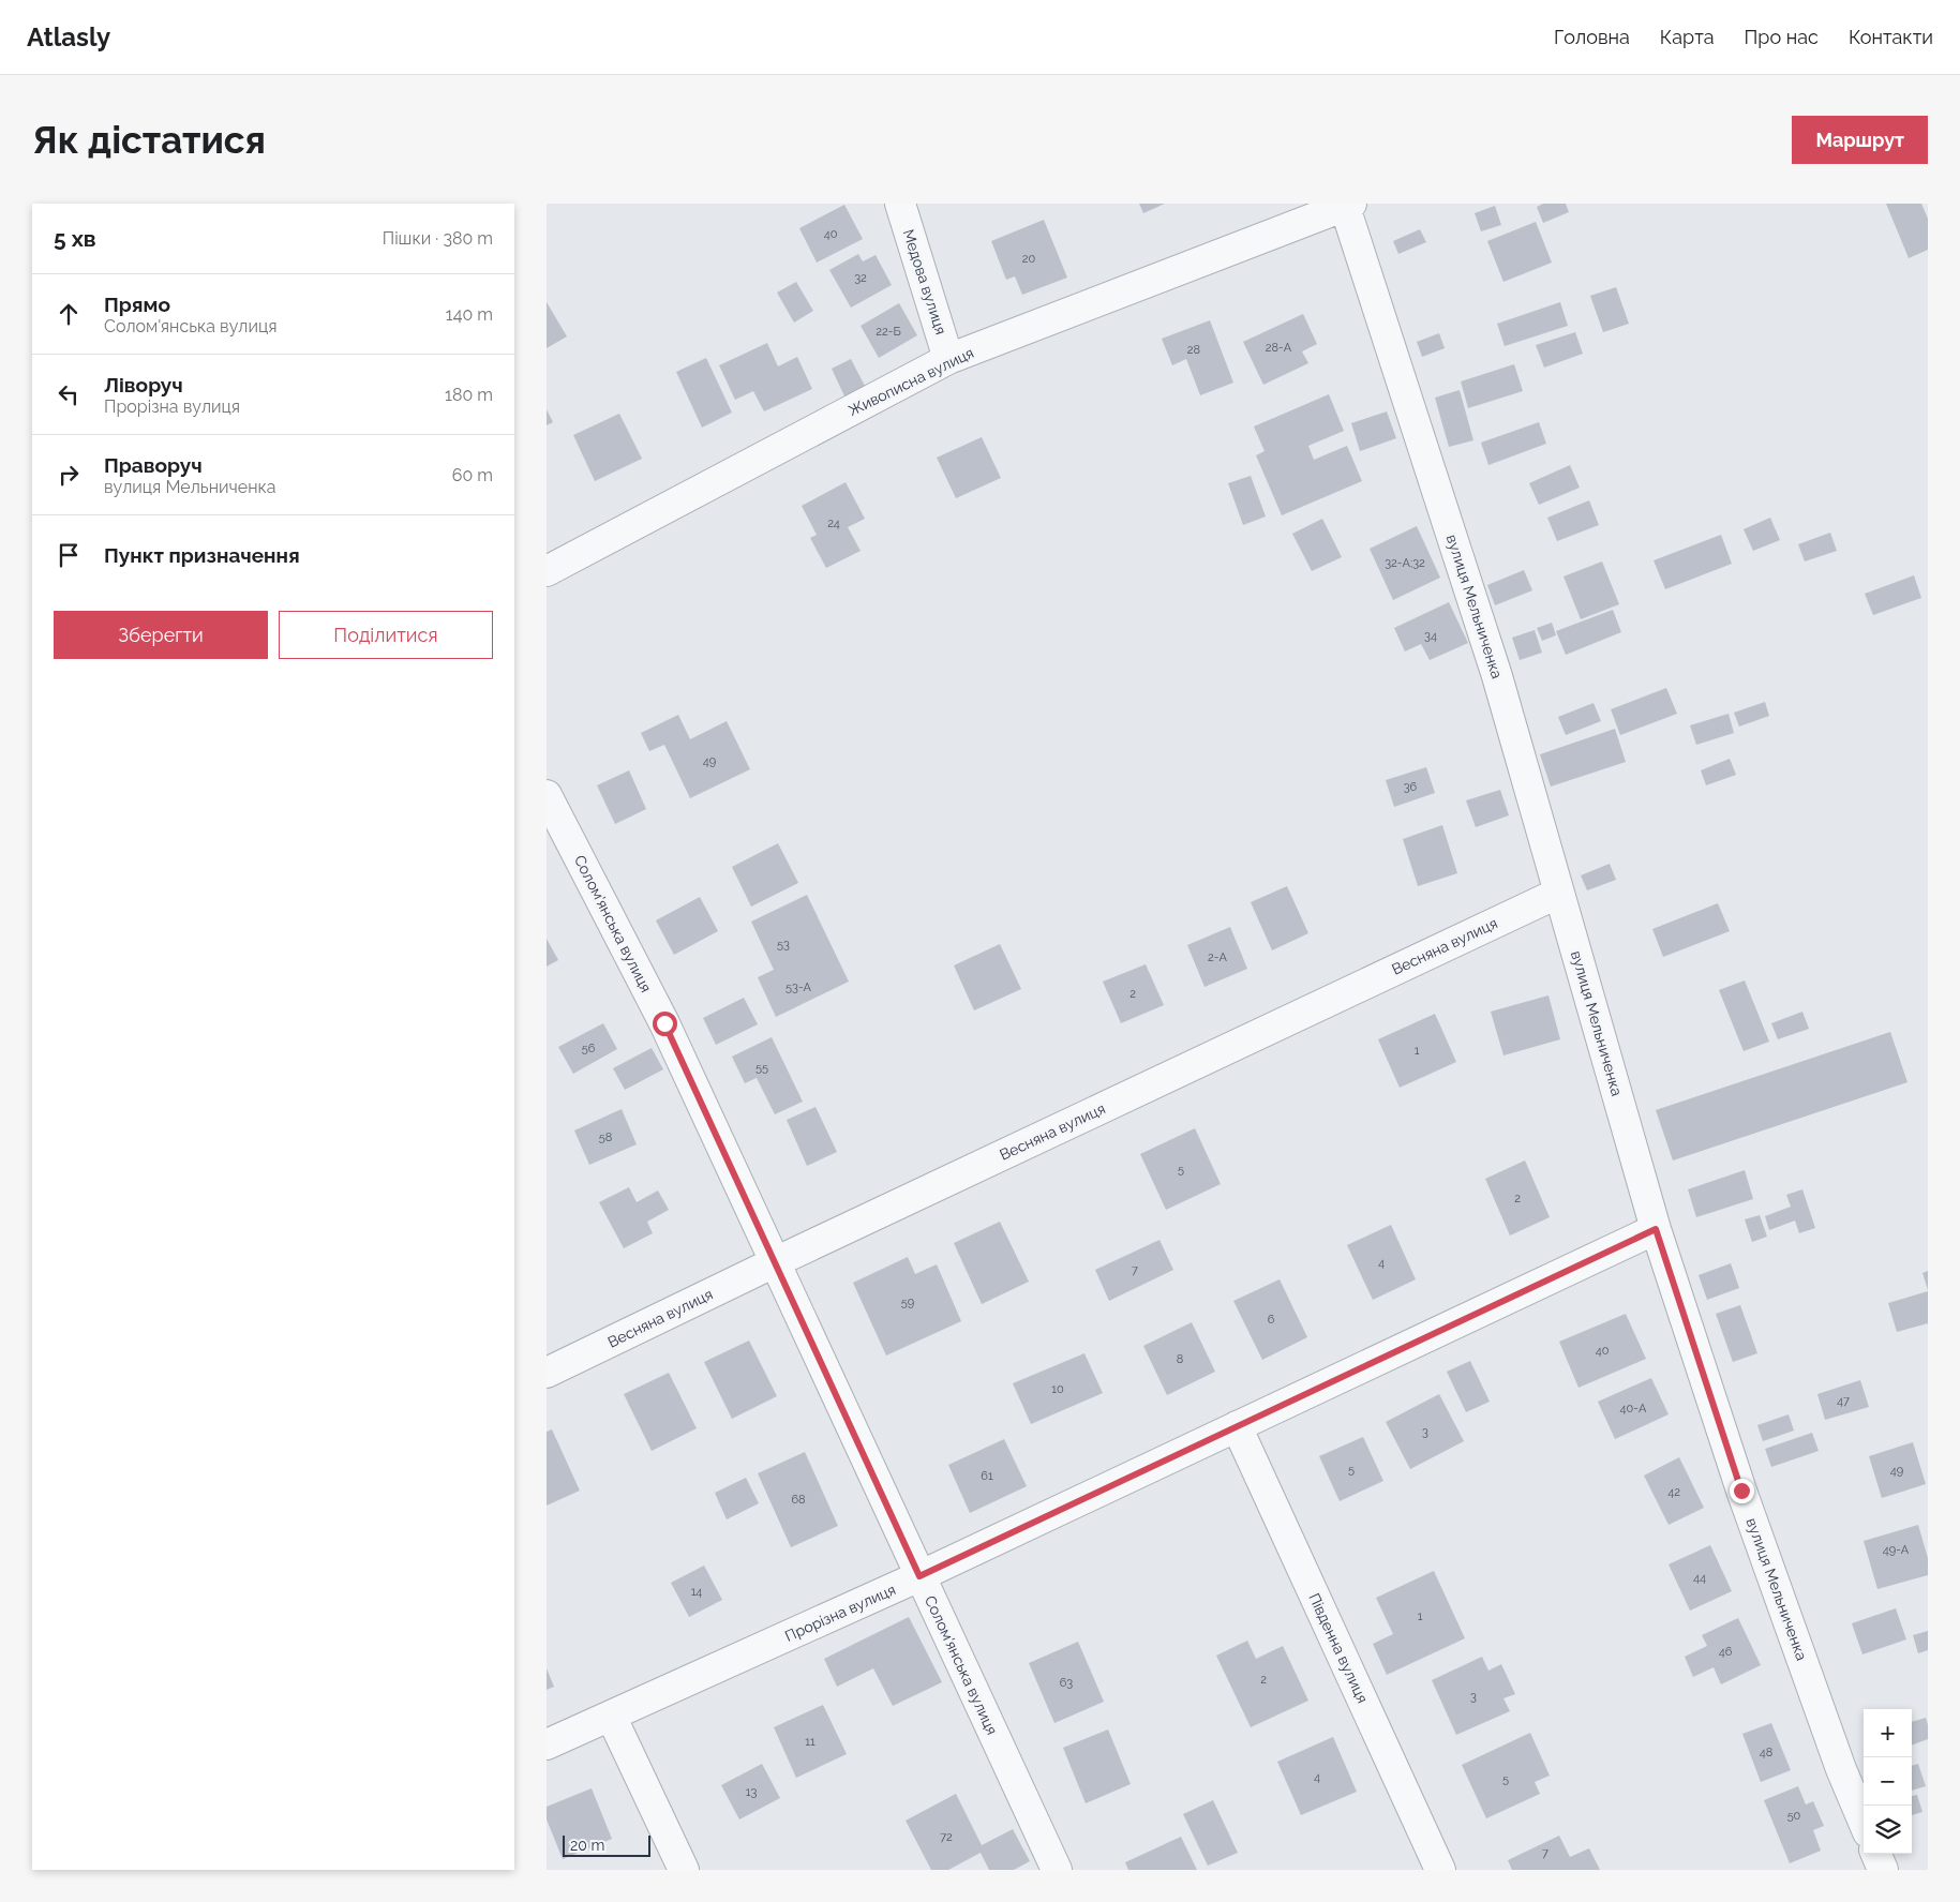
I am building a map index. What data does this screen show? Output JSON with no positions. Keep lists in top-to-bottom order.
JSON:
{
  "streets": {
    "street": [
      "Медова вулиця",
      "Живописна вулиця",
      "вулиця Мельниченка",
      "Солом'янська вулиця",
      "Весняна вулиця",
      "Прорізна вулиця",
      "Південна вулиця"
    ]
  },
  "crossings": [
    ["Медова вулиця", "Живописна вулиця"],
    ["Живописна вулиця", "вулиця Мельниченка"],
    ["вулиця Мельниченка", "Весняна вулиця"],
    ["вулиця Мельниченка", "Прорізна вулиця"],
    ["Солом'янська вулиця", "Весняна вулиця"],
    ["Солом'янська вулиця", "Прорізна вулиця"],
    ["Прорізна вулиця", "Південна вулиця"]
  ],
  "house_numbers": [
    "40",
    "20",
    "32",
    "22-Б",
    "28-А",
    "28",
    "24",
    "32-А;32",
    "34",
    "49",
    "36",
    "53",
    "2-А",
    "53-А",
    "2",
    "56",
    "1",
    "55",
    "58",
    "5",
    "2",
    "4",
    "7",
    "59",
    "6",
    "40",
    "8",
    "10",
    "47",
    "40-А",
    "3",
    "5",
    "49",
    "61",
    "42",
    "68",
    "49-А",
    "44",
    "14",
    "1",
    "46",
    "2",
    "63",
    "3",
    "11",
    "48",
    "4",
    "5",
    "13",
    "50",
    "72",
    "7"
  ],
  "scale_bar": "20 m",
  "page": {
    "header": "Atlasly",
    "nav": [
      "Головна",
      "Карта",
      "Про нас",
      "Контакти"
    ],
    "buttons": [
      "Маршрут",
      ["Зберегти", "Поділитися"]
    ],
    "title": "Як дістатися",
    "heading": ["5 хв", "Пішки · 380 m"],
    "list": [
      ["Прямо", "Солом'янська вулиця", "140 m"],
      ["Ліворуч", "Прорізна вулиця", "180 m"],
      ["Праворуч", "вулиця Мельниченка", "60 m"],
      "Пункт призначення"
    ],
    "map_buttons": ["+", "−"],
    "scale": "20 m"
  }
}
